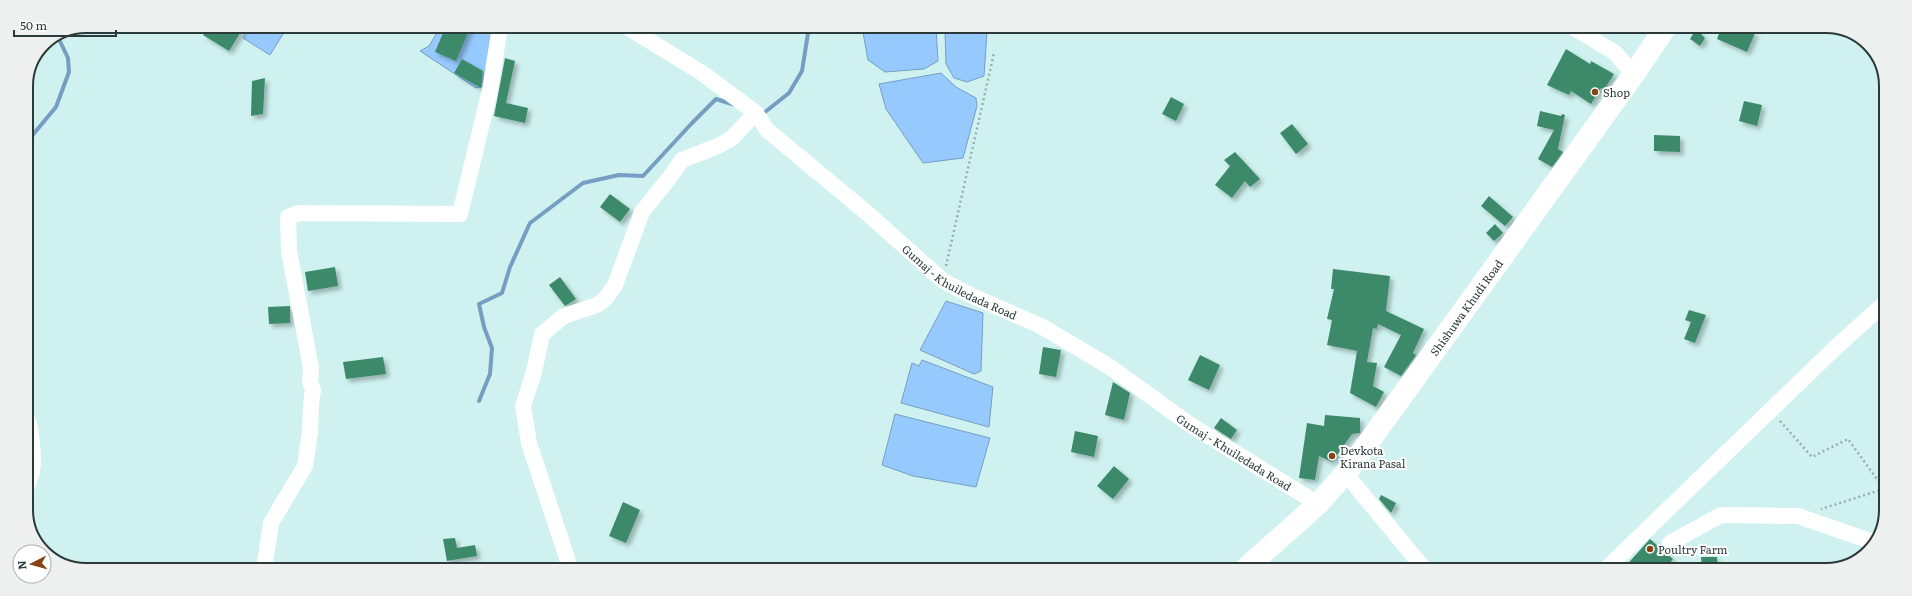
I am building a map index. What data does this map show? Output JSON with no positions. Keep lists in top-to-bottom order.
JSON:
{
  "streets": {
    "main road": ["Shishuwa Khudi Road"],
    "street": ["Gumaj - Khuiledada Road"]
  },
  "crossings": [
    ["Gumaj - Khuiledada Road", "Shishuwa Khudi Road"]
  ],
  "places": ["Shop", "Devkota Kirana Pasal", "Poultry Farm"],
  "scale_bar": "50 m",
  "north": "left"
}
